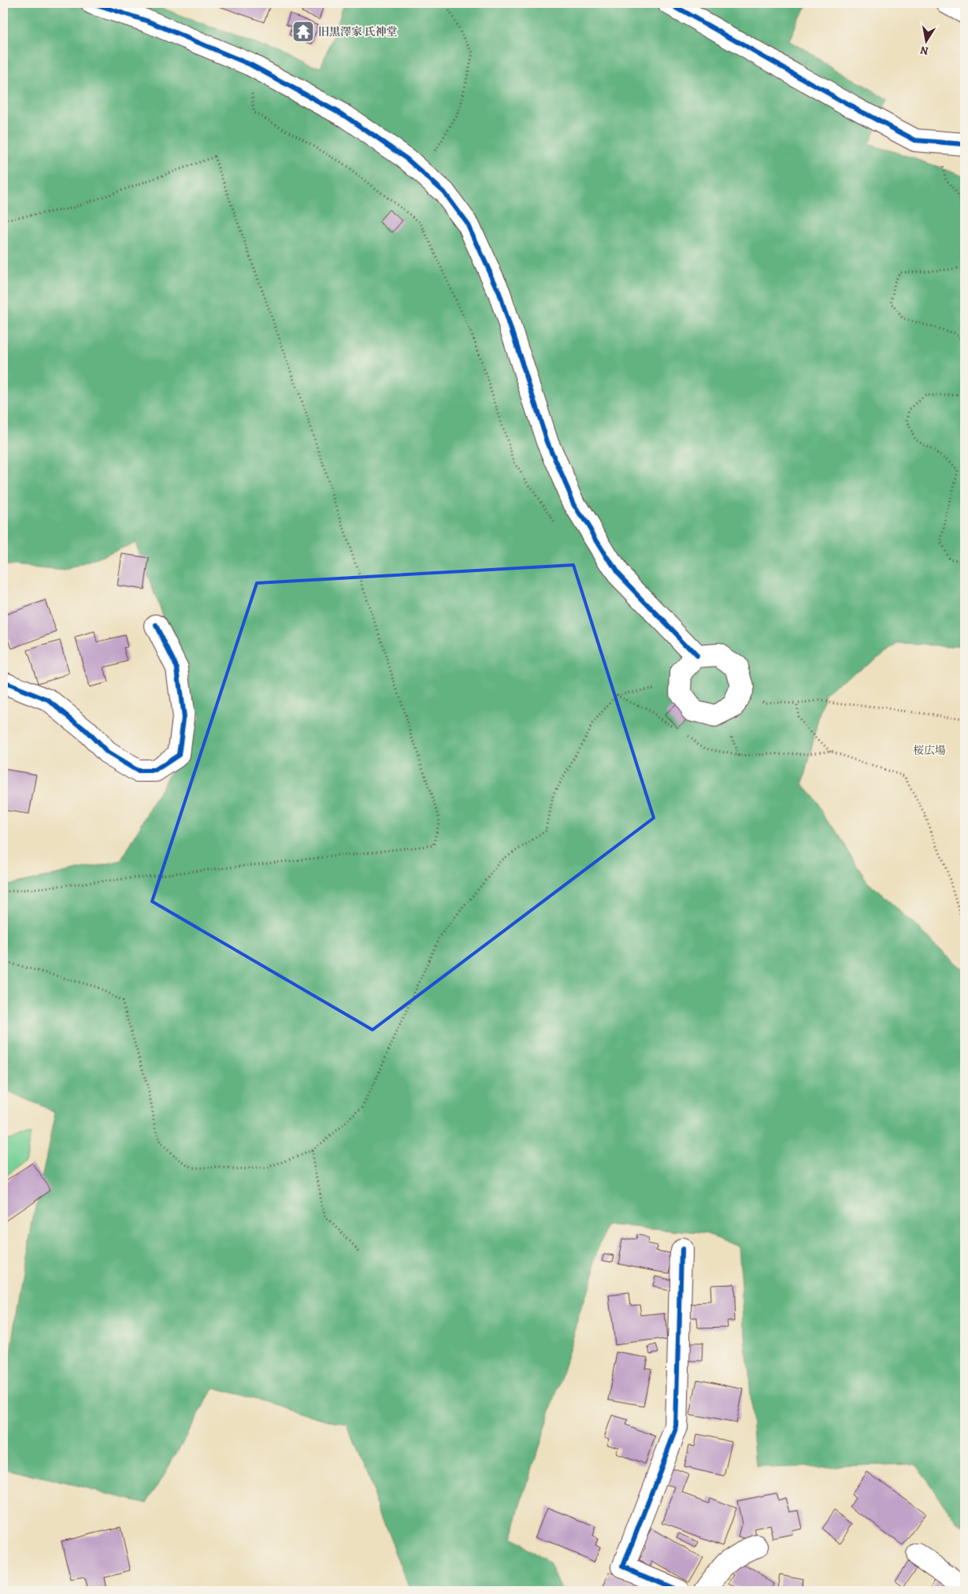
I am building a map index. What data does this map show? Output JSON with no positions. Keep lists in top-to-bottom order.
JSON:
{
  "parks": ["桜広場"],
  "places": {
    "temple": ["旧黒澤家 氏神堂"]
  },
  "north": "bottom"
}
